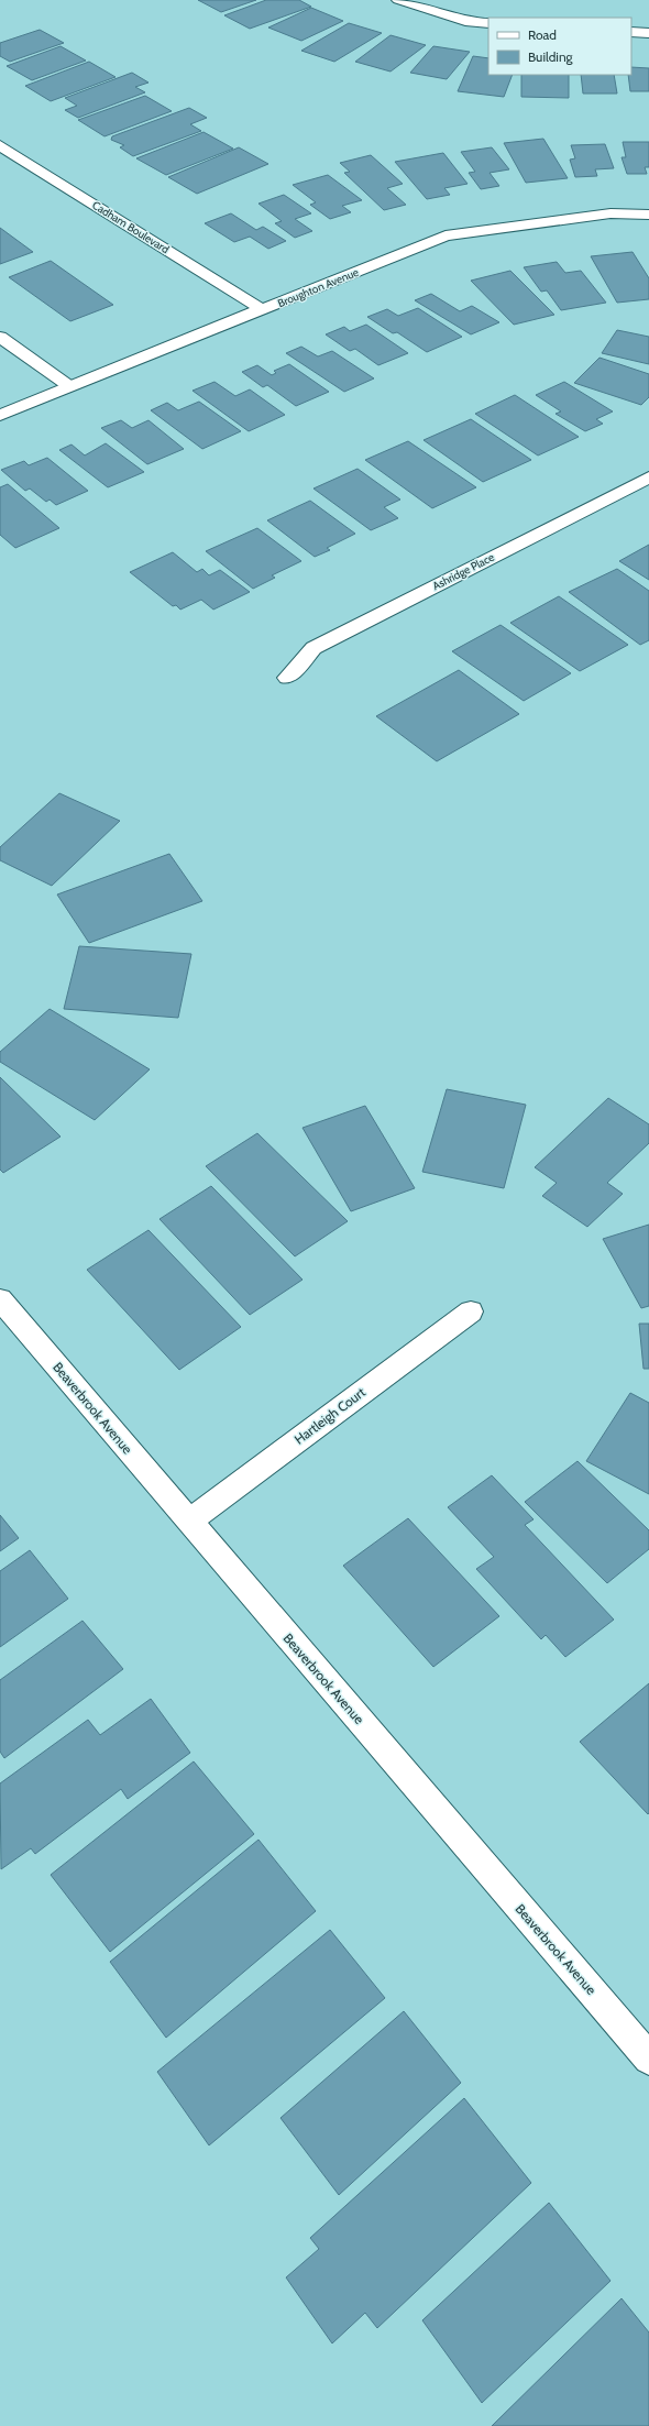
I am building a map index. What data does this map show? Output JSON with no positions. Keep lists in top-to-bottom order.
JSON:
{
  "streets": {
    "street": [
      "Cadham Boulevard",
      "Broughton Avenue",
      "Ashridge Place",
      "Beaverbrook Avenue",
      "Hartleigh Court"
    ]
  },
  "crossings": [
    ["Cadham Boulevard", "Broughton Avenue"],
    ["Beaverbrook Avenue", "Hartleigh Court"]
  ],
  "legend": ["Road", "Building"]
}
